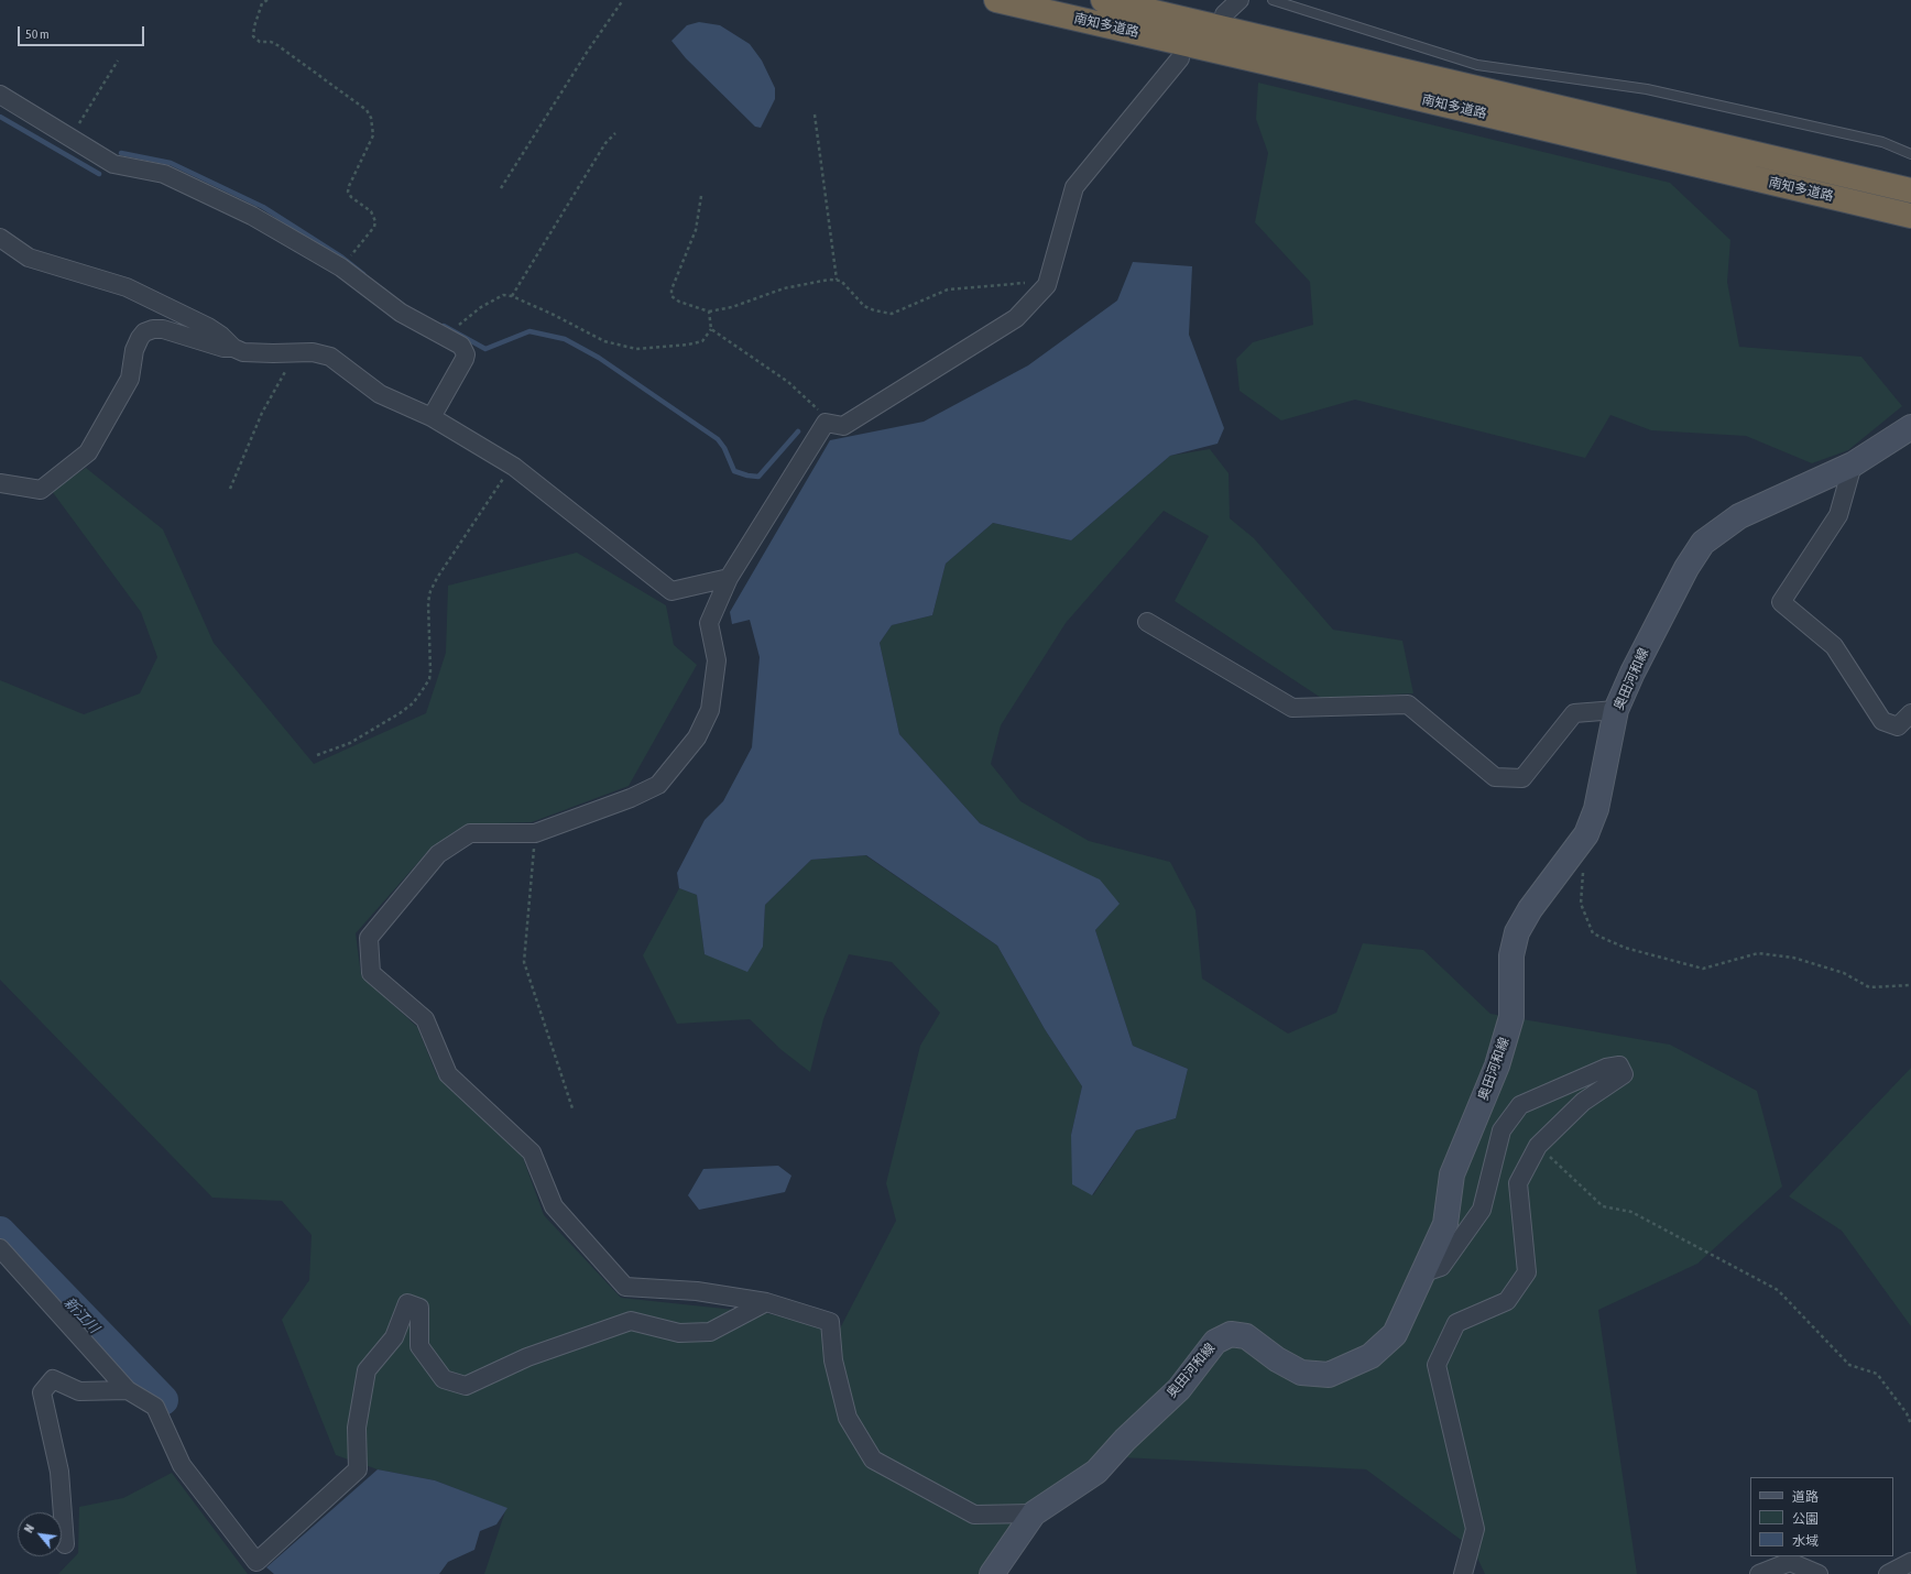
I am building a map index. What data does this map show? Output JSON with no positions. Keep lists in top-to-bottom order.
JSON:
{
  "streets": {
    "highway": ["南知多道路"],
    "main road": ["奥田河和線"]
  },
  "water": ["新江川"],
  "legend": ["道路", "公園", "水域"],
  "scale_bar": "50 m",
  "north": "top left"
}
